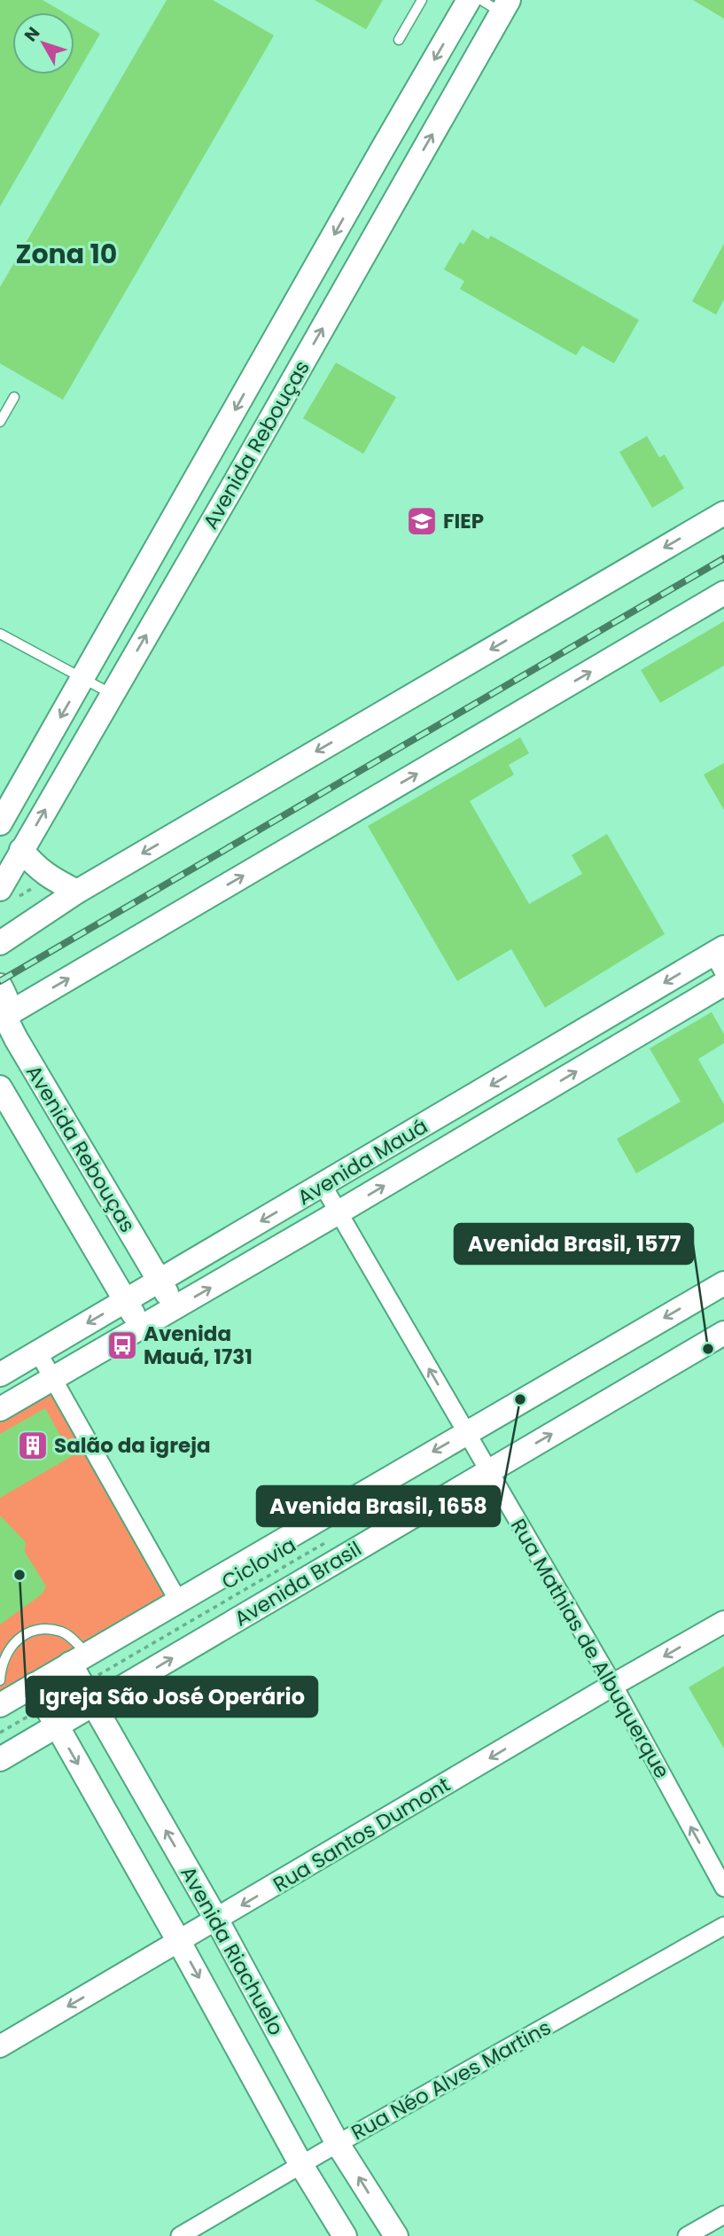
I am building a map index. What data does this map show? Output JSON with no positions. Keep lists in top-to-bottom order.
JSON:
{
  "streets": {
    "main road": [
      "Avenida Rebouças",
      "Avenida Mauá",
      "Avenida Brasil",
      "Avenida Riachuelo"
    ],
    "street": ["Rua Mathias de Albuquerque", "Rua Santos Dumont", "Rua Néo Alves Martins"],
    "path": ["Ciclovia"]
  },
  "crossings": [
    ["Avenida Rebouças", "Avenida Mauá"],
    ["Avenida Mauá", "Rua Mathias de Albuquerque"],
    ["Ciclovia", "Avenida Brasil"],
    ["Ciclovia", "Avenida Riachuelo"],
    ["Avenida Brasil", "Rua Mathias de Albuquerque"],
    ["Avenida Brasil", "Avenida Riachuelo"],
    ["Rua Mathias de Albuquerque", "Rua Santos Dumont"],
    ["Rua Santos Dumont", "Avenida Riachuelo"],
    ["Avenida Riachuelo", "Rua Néo Alves Martins"]
  ],
  "one_way": ["Rua Mathias de Albuquerque", "Rua Santos Dumont"],
  "districts": ["Zona 10"],
  "places": {
    "school or university": ["FIEP"],
    "bus stop": ["Avenida Mauá, 1731"],
    "other": ["Avenida Brasil, 1577", "Avenida Brasil, 1658", "Igreja São José Operário"],
    "building": ["Salão da igreja"]
  },
  "north": "top left"
}
